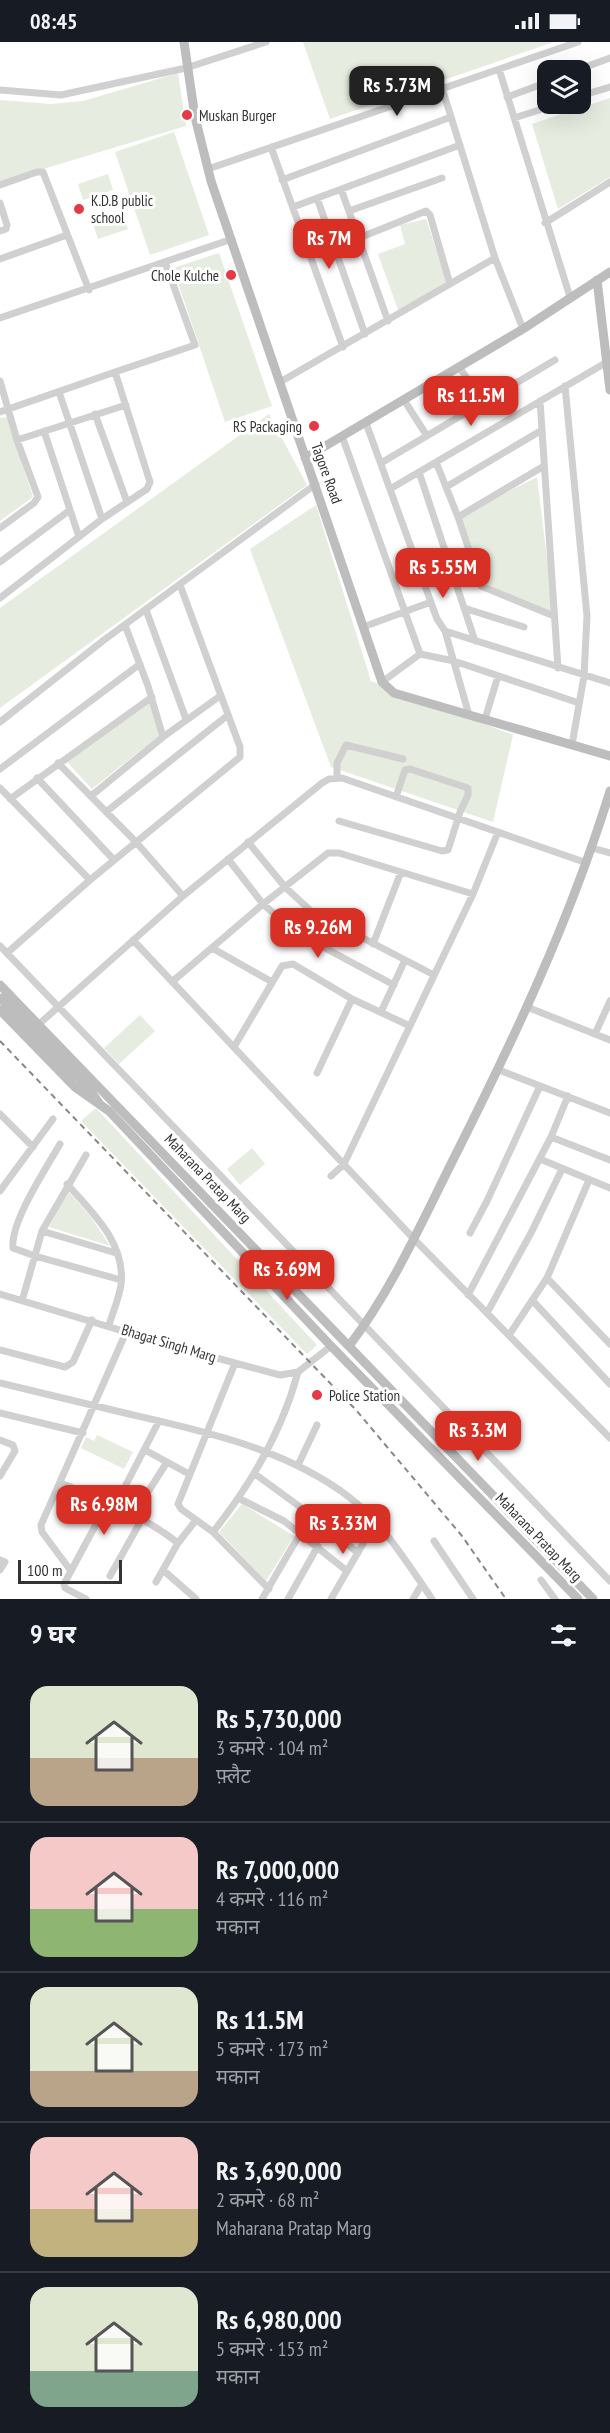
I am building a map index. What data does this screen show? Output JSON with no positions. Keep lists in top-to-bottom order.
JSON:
{
  "streets": {
    "street": ["Tagore Road", "Maharana Pratap Marg", "Bhagat Singh Marg"]
  },
  "places": [
    "Muskan Burger",
    "K.D.B public school",
    "Chole Kulche",
    "RS Packaging",
    "Police Station"
  ],
  "scale_bar": "100 m",
  "page": {
    "status": "08:45",
    "price": [
      "Rs 5.73M",
      "Rs 7M",
      "Rs 11.5M",
      "Rs 5.55M",
      "Rs 9.26M",
      "Rs 3.69M",
      "Rs 3.3M",
      "Rs 6.98M",
      "Rs 3.33M"
    ],
    "scale": "100 m",
    "heading": "9 घर",
    "list": [
      {
        "name": "Rs 5,730,000",
        "note": "3 कमरे · 104 m² · फ़्लैट"
      },
      {
        "name": "Rs 7,000,000",
        "note": "4 कमरे · 116 m² · मकान"
      },
      {
        "name": "Rs 11.5M",
        "note": "5 कमरे · 173 m² · मकान"
      },
      {
        "name": "Rs 3,690,000",
        "note": "2 कमरे · 68 m² · Maharana Pratap Marg"
      },
      {
        "name": "Rs 6,980,000",
        "note": "5 कमरे · 153 m² · मकान"
      }
    ]
  }
}
